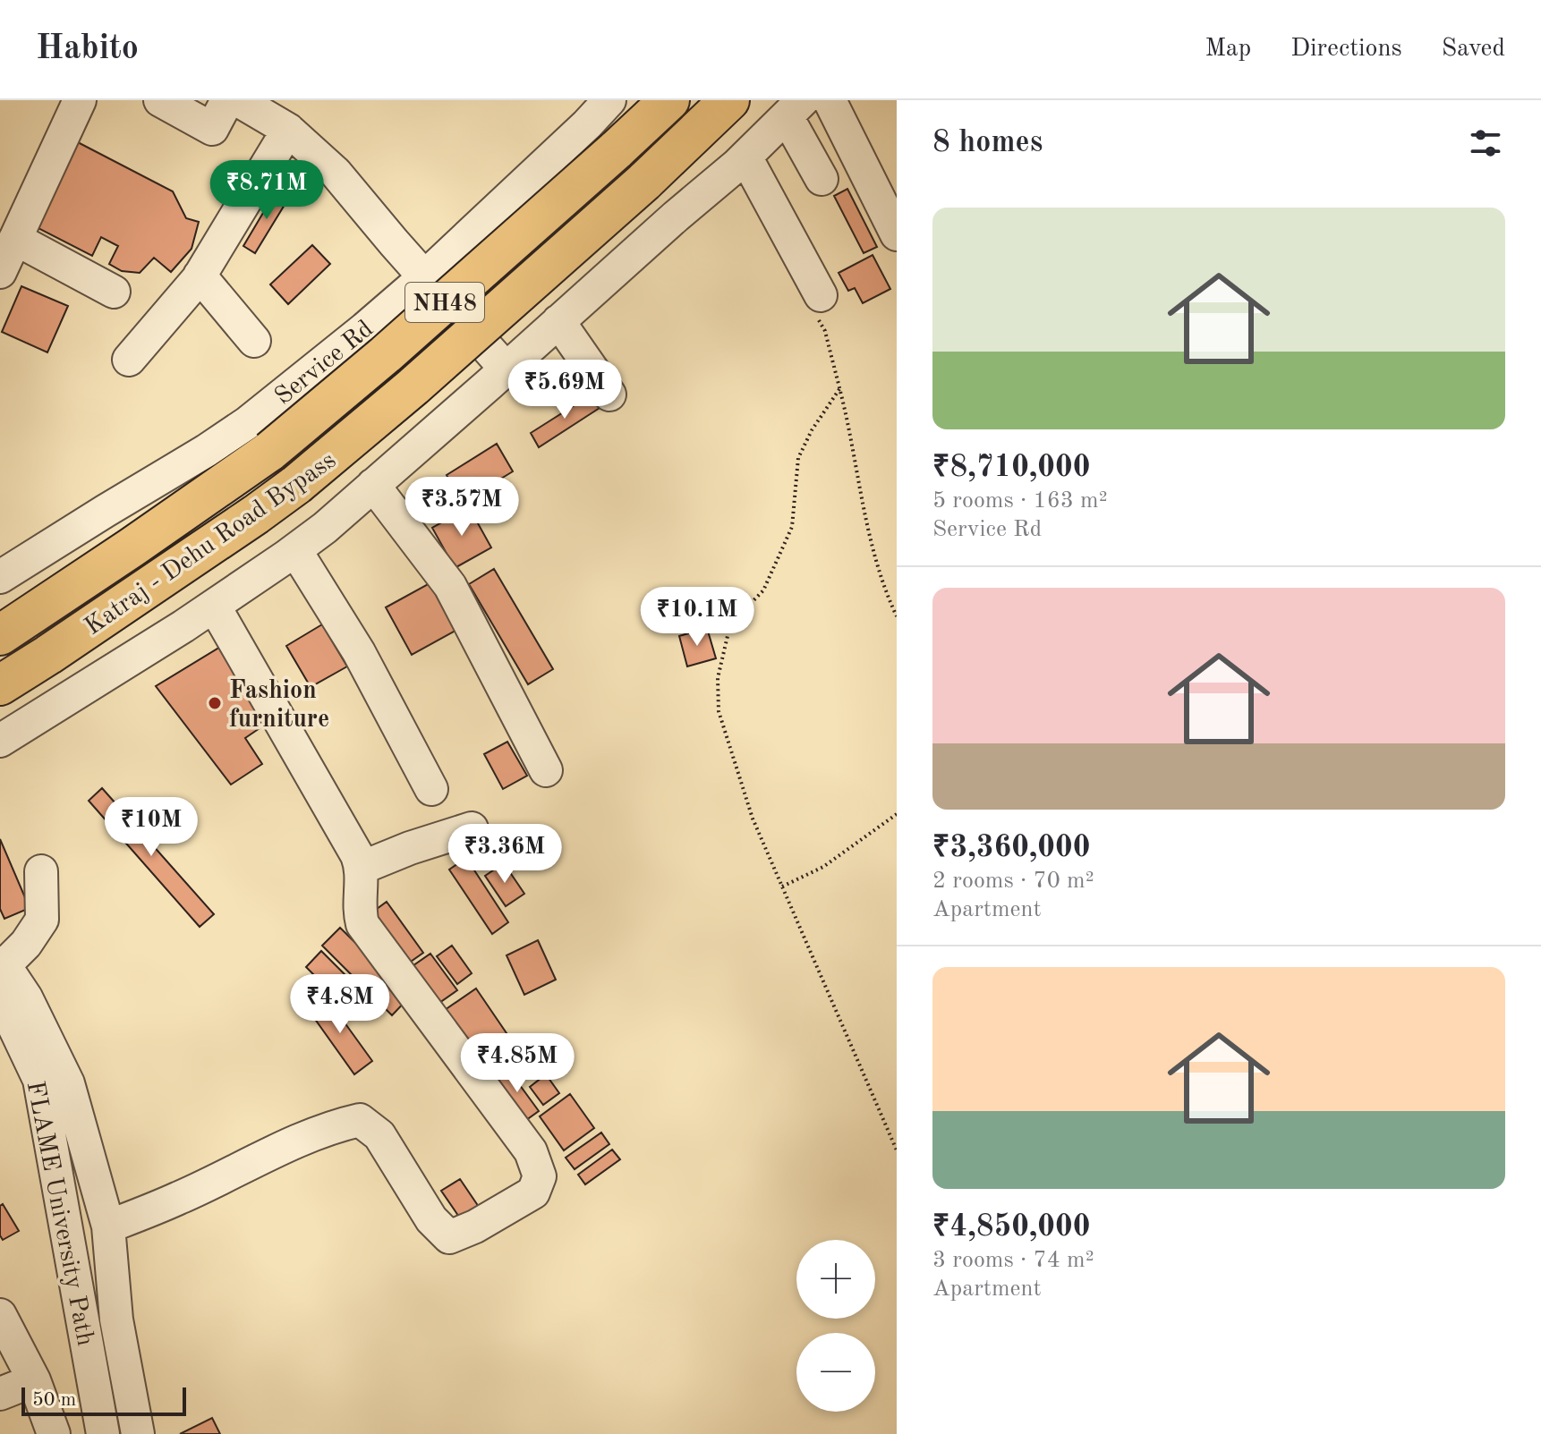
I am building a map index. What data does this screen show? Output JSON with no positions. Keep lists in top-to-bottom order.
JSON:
{
  "streets": {
    "highway": ["NH48", "Katraj - Dehu Road Bypass"],
    "street": ["Service Rd", "FLAME University Path"]
  },
  "places": ["Fashion furniture"],
  "scale_bar": "50 m",
  "page": {
    "header": "Habito",
    "nav": ["Map", "Directions", "Saved"],
    "heading": "8 homes",
    "price": [
      "₹8.71M",
      "₹5.69M",
      "₹3.57M",
      "₹10.1M",
      "₹10M",
      "₹3.36M",
      "₹4.8M",
      "₹4.85M"
    ],
    "list": [
      {
        "name": "₹8,710,000",
        "note": "5 rooms · 163 m² · Service Rd"
      },
      {
        "name": "₹3,360,000",
        "note": "2 rooms · 70 m² · Apartment"
      },
      {
        "name": "₹4,850,000",
        "note": "3 rooms · 74 m² · Apartment"
      }
    ],
    "map_buttons": ["+", "−"],
    "scale": "50 m"
  }
}
